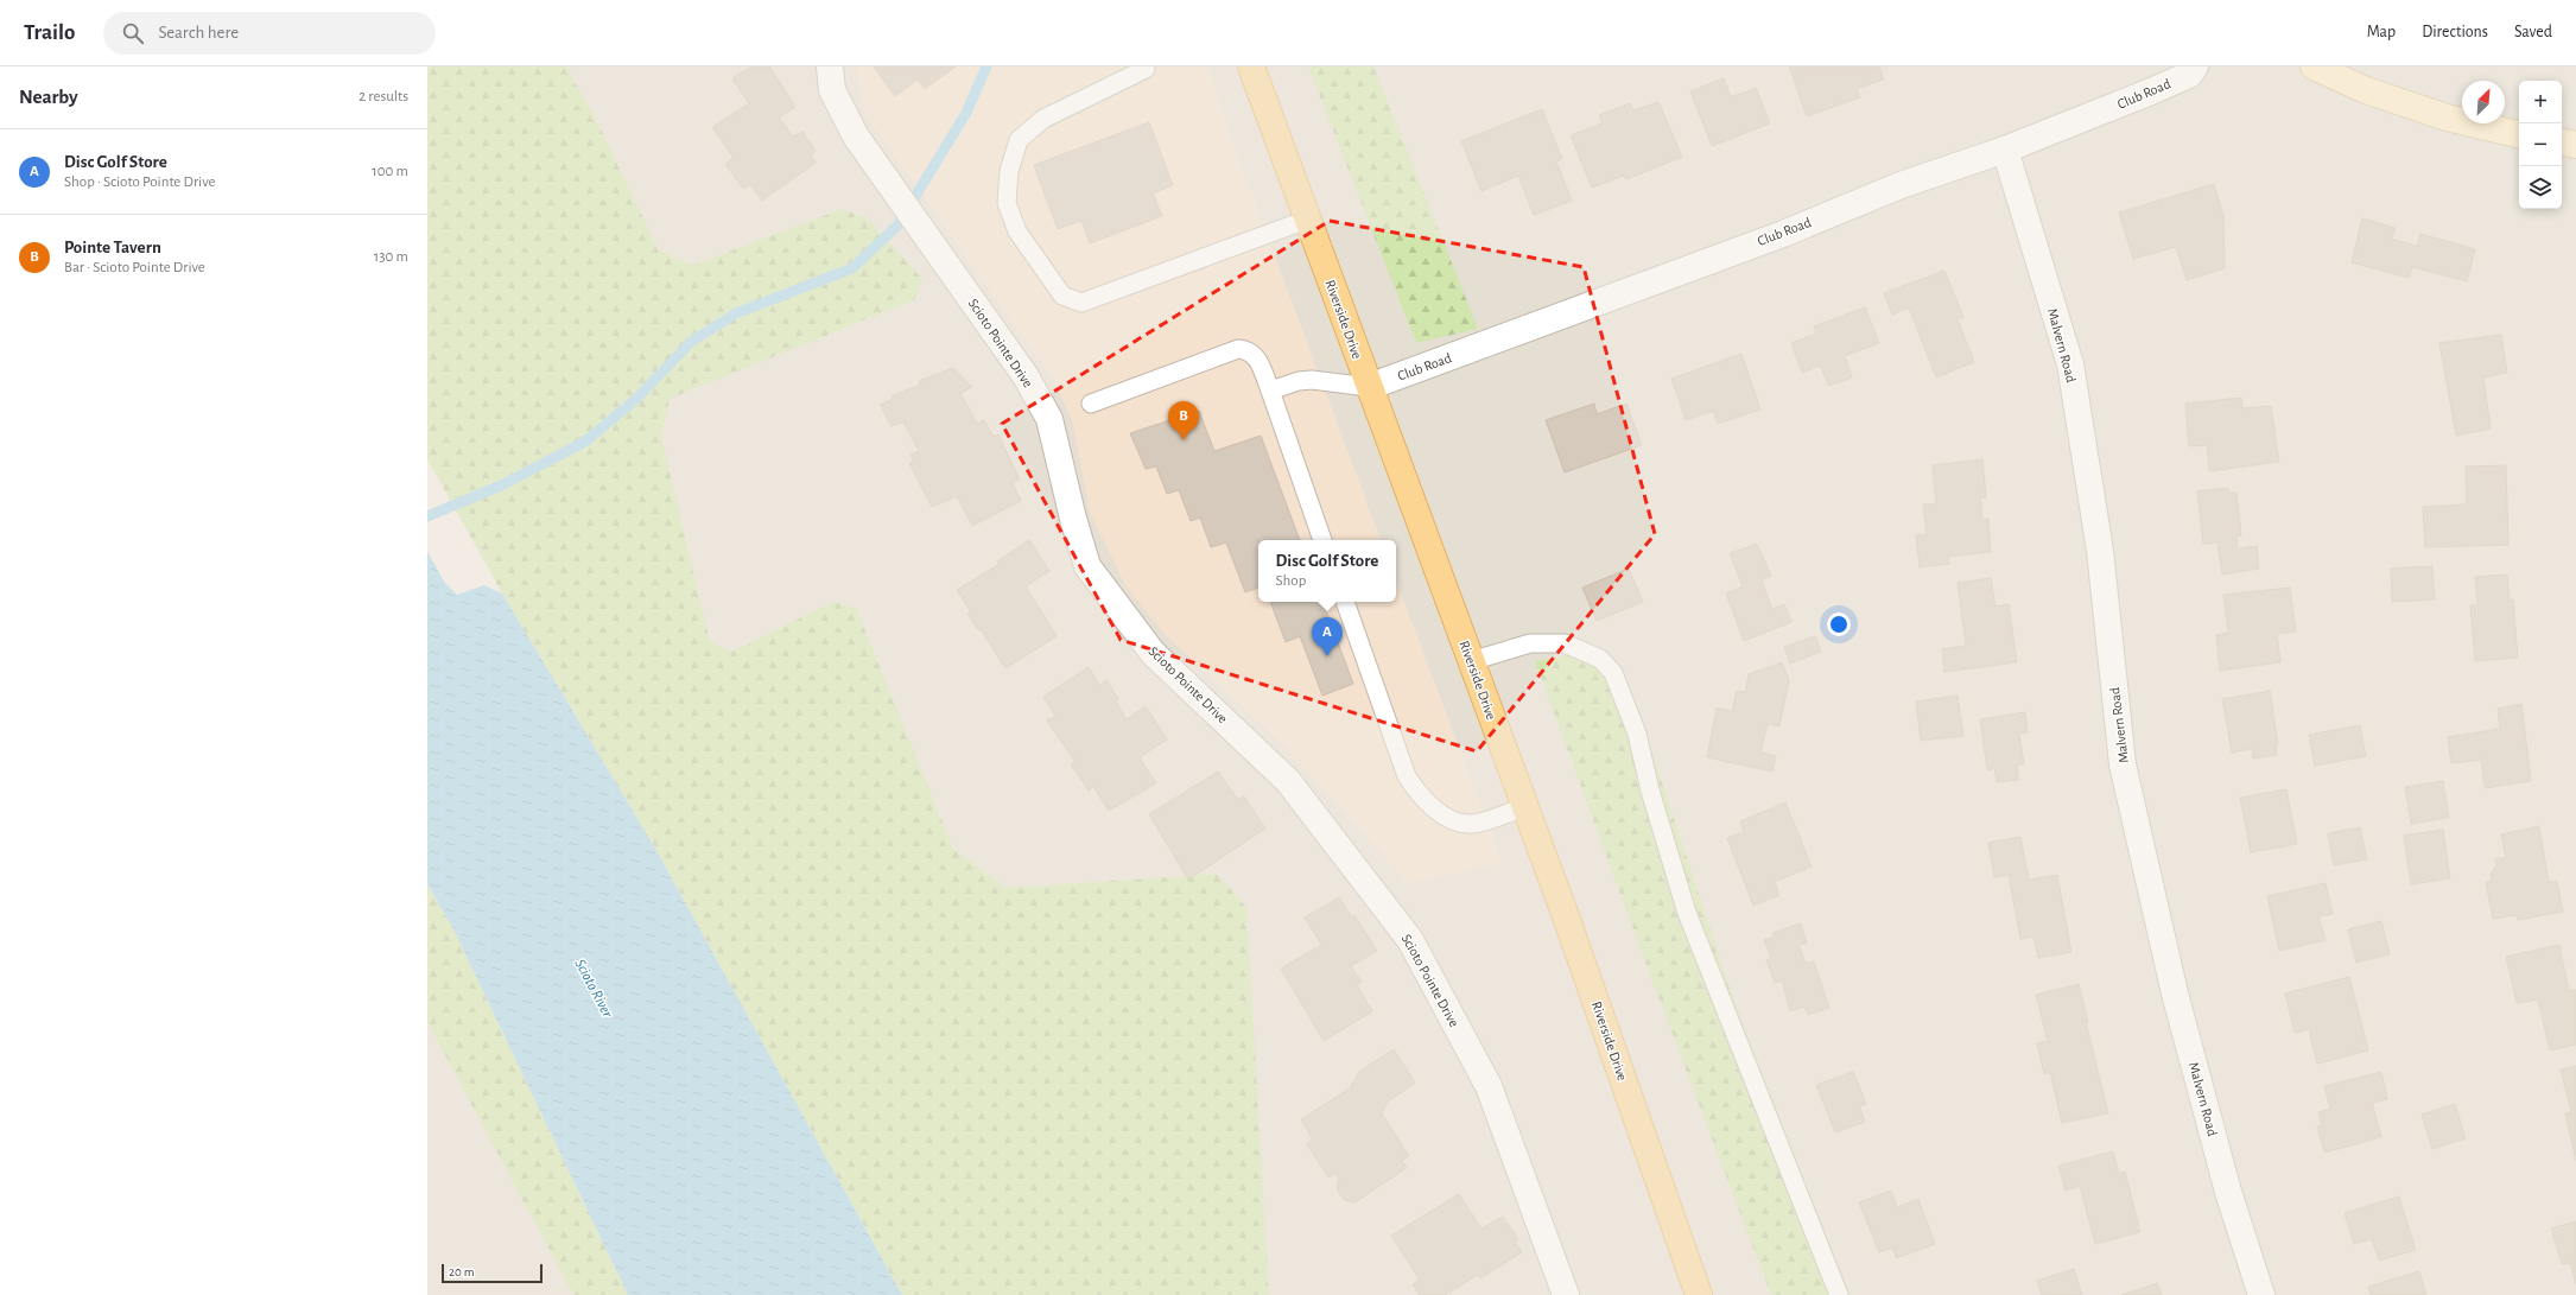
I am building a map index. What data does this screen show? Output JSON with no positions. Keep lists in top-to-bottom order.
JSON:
{
  "streets": {
    "main road": ["Riverside Drive"],
    "street": ["Club Road", "Scioto Pointe Drive", "Malvern Road"]
  },
  "crossings": [
    ["Club Road", "Riverside Drive"],
    ["Club Road", "Malvern Road"]
  ],
  "water": ["Scioto River"],
  "scale_bar": "20 m",
  "north": "top right",
  "page": {
    "header": "Trailo",
    "search": "Search here",
    "nav": ["Map", "Directions", "Saved"],
    "heading": ["Nearby", "2 results"],
    "map_buttons": ["+", "−"],
    "list": [
      {
        "mark": "A",
        "name": "Disc Golf Store",
        "note": "Shop · Scioto Pointe Drive",
        "value": "100 m"
      },
      {
        "mark": "B",
        "name": "Pointe Tavern",
        "note": "Bar · Scioto Pointe Drive",
        "value": "130 m"
      }
    ],
    "pins": ["B", "A"],
    "popup": ["Disc Golf Store", "Shop"],
    "scale": "20 m"
  }
}
